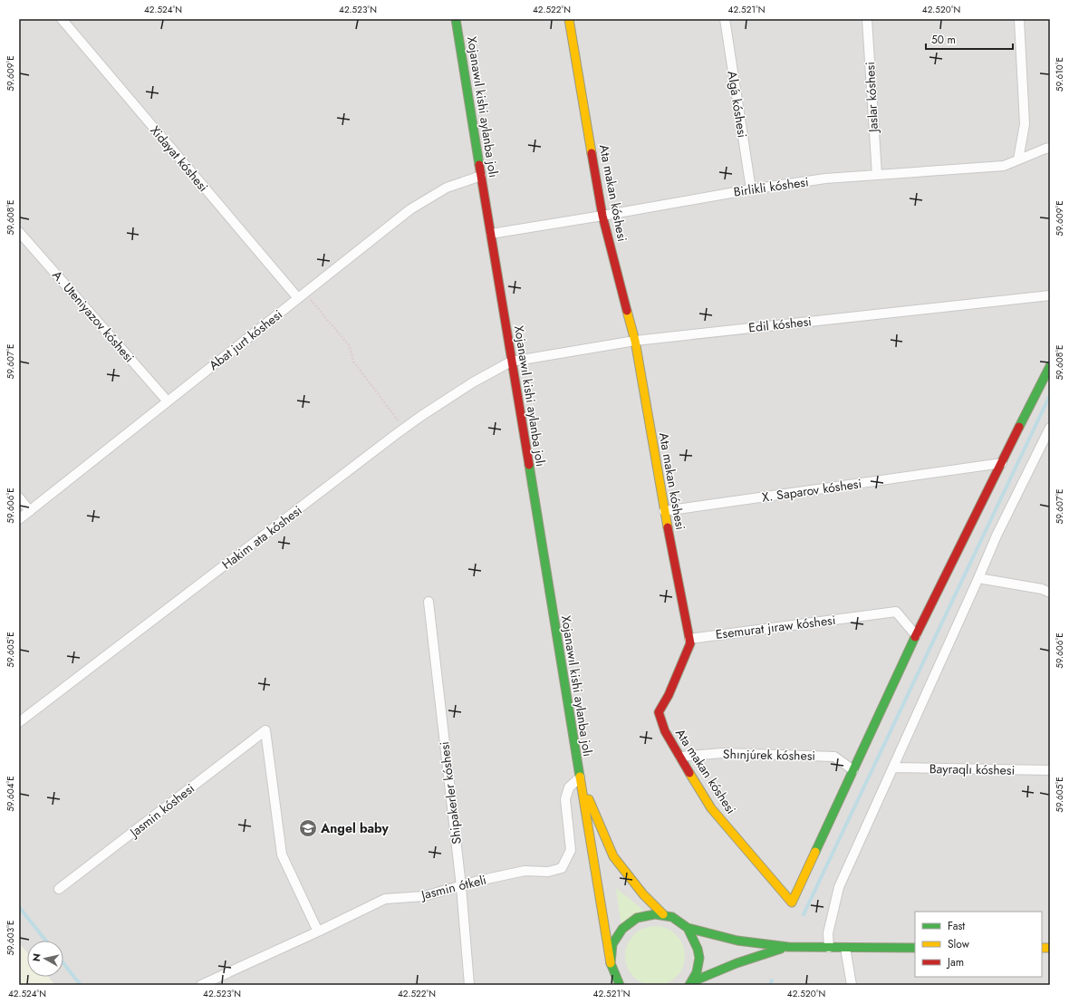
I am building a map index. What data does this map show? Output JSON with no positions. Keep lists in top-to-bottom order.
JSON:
{
  "streets": {
    "main road": ["Xojanawıl kishi aylanba jolı", "Ata makan kóshesi"],
    "street": [
      "Jaslar kóshesi",
      "Alǵa kóshesi",
      "Xidayat kóshesi",
      "Birlikli kóshesi",
      "A. Uteniyazov kóshesi",
      "Edil kóshesi",
      "Abat jurt kóshesi",
      "X. Saparov kóshesi",
      "Hakim ata kóshesi",
      "Esemurat jıraw kóshesi",
      "Shınjúrek kóshesi",
      "Bayraqlı kóshesi",
      "Shipakerler kóshesi",
      "Jasmin kóshesi",
      "Jasmin ótkeli"
    ]
  },
  "crossings": [
    ["Jaslar kóshesi", "Birlikli kóshesi"],
    ["Alǵa kóshesi", "Birlikli kóshesi"],
    ["Xojanawıl kishi aylanba jolı", "Birlikli kóshesi"],
    ["Xojanawıl kishi aylanba jolı", "Edil kóshesi"],
    ["Xojanawıl kishi aylanba jolı", "Abat jurt kóshesi"],
    ["Xojanawıl kishi aylanba jolı", "Hakim ata kóshesi"],
    ["Xojanawıl kishi aylanba jolı", "Jasmin ótkeli"],
    ["Xidayat kóshesi", "Abat jurt kóshesi"],
    ["Birlikli kóshesi", "Ata makan kóshesi"],
    ["Ata makan kóshesi", "Edil kóshesi"],
    ["Ata makan kóshesi", "X. Saparov kóshesi"],
    ["Ata makan kóshesi", "Esemurat jıraw kóshesi"],
    ["Ata makan kóshesi", "Shınjúrek kóshesi"],
    ["A. Uteniyazov kóshesi", "Abat jurt kóshesi"],
    ["Edil kóshesi", "Hakim ata kóshesi"],
    ["Shipakerler kóshesi", "Jasmin ótkeli"],
    ["Jasmin kóshesi", "Jasmin ótkeli"]
  ],
  "places": {
    "school or university": ["Angel baby"]
  },
  "legend": ["Fast", "Slow", "Jam"],
  "scale_bar": "50 m",
  "north": "left",
  "coordinates": [
    "42.524°N",
    "42.523°N",
    "42.522°N",
    "42.521°N",
    "42.520°N",
    "59.609°E",
    "59.610°E",
    "59.608°E",
    "59.607°E",
    "59.606°E",
    "59.605°E",
    "59.604°E",
    "59.603°E"
  ]
}
